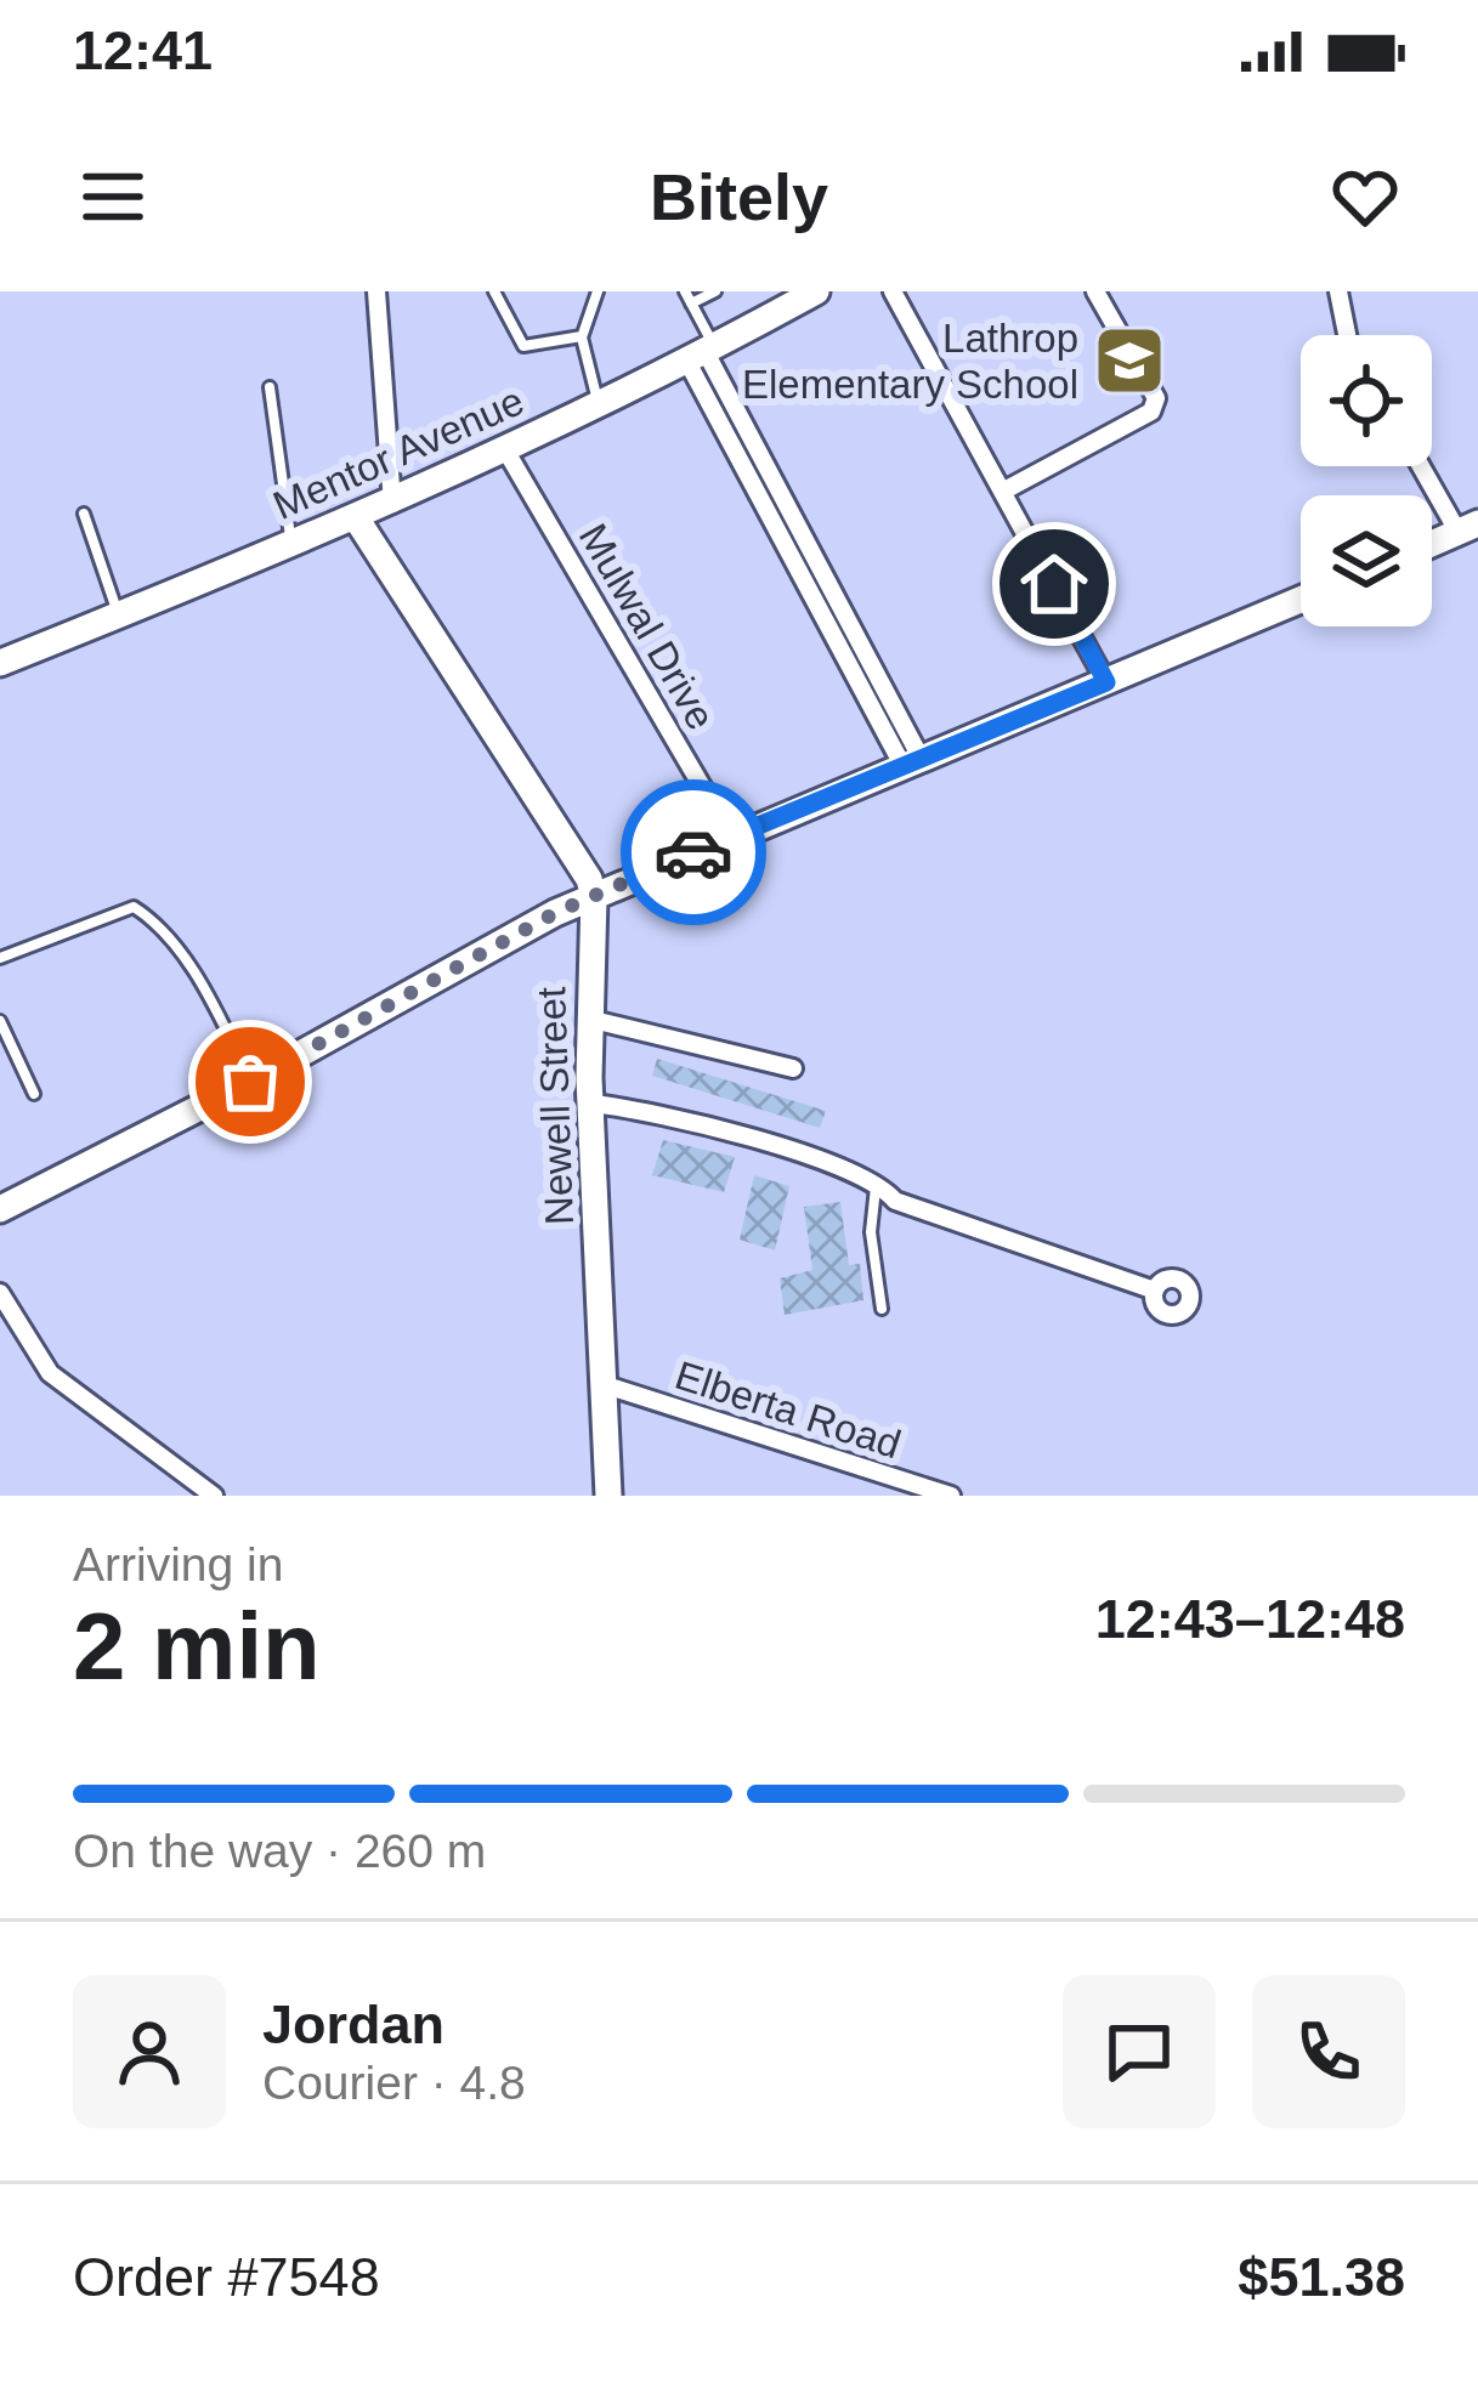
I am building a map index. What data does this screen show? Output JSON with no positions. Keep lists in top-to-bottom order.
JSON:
{
  "streets": {
    "street": [
      "Mentor Avenue",
      "Mulwal Drive",
      "Newell Street",
      "Elberta Road"
    ]
  },
  "crossings": [
    ["Mentor Avenue", "Mulwal Drive"],
    ["Newell Street", "Elberta Road"]
  ],
  "places": {
    "school or university": ["Lathrop Elementary School"]
  },
  "page": {
    "status": "12:41",
    "header": "Bitely",
    "heading": ["2 min", "Arriving in", "12:43–12:48"],
    "panel": [
      "Jordan",
      "Courier · 4.8",
      "Order #7548",
      "$51.38"
    ],
    "bar": "On the way · 260 m"
  }
}
